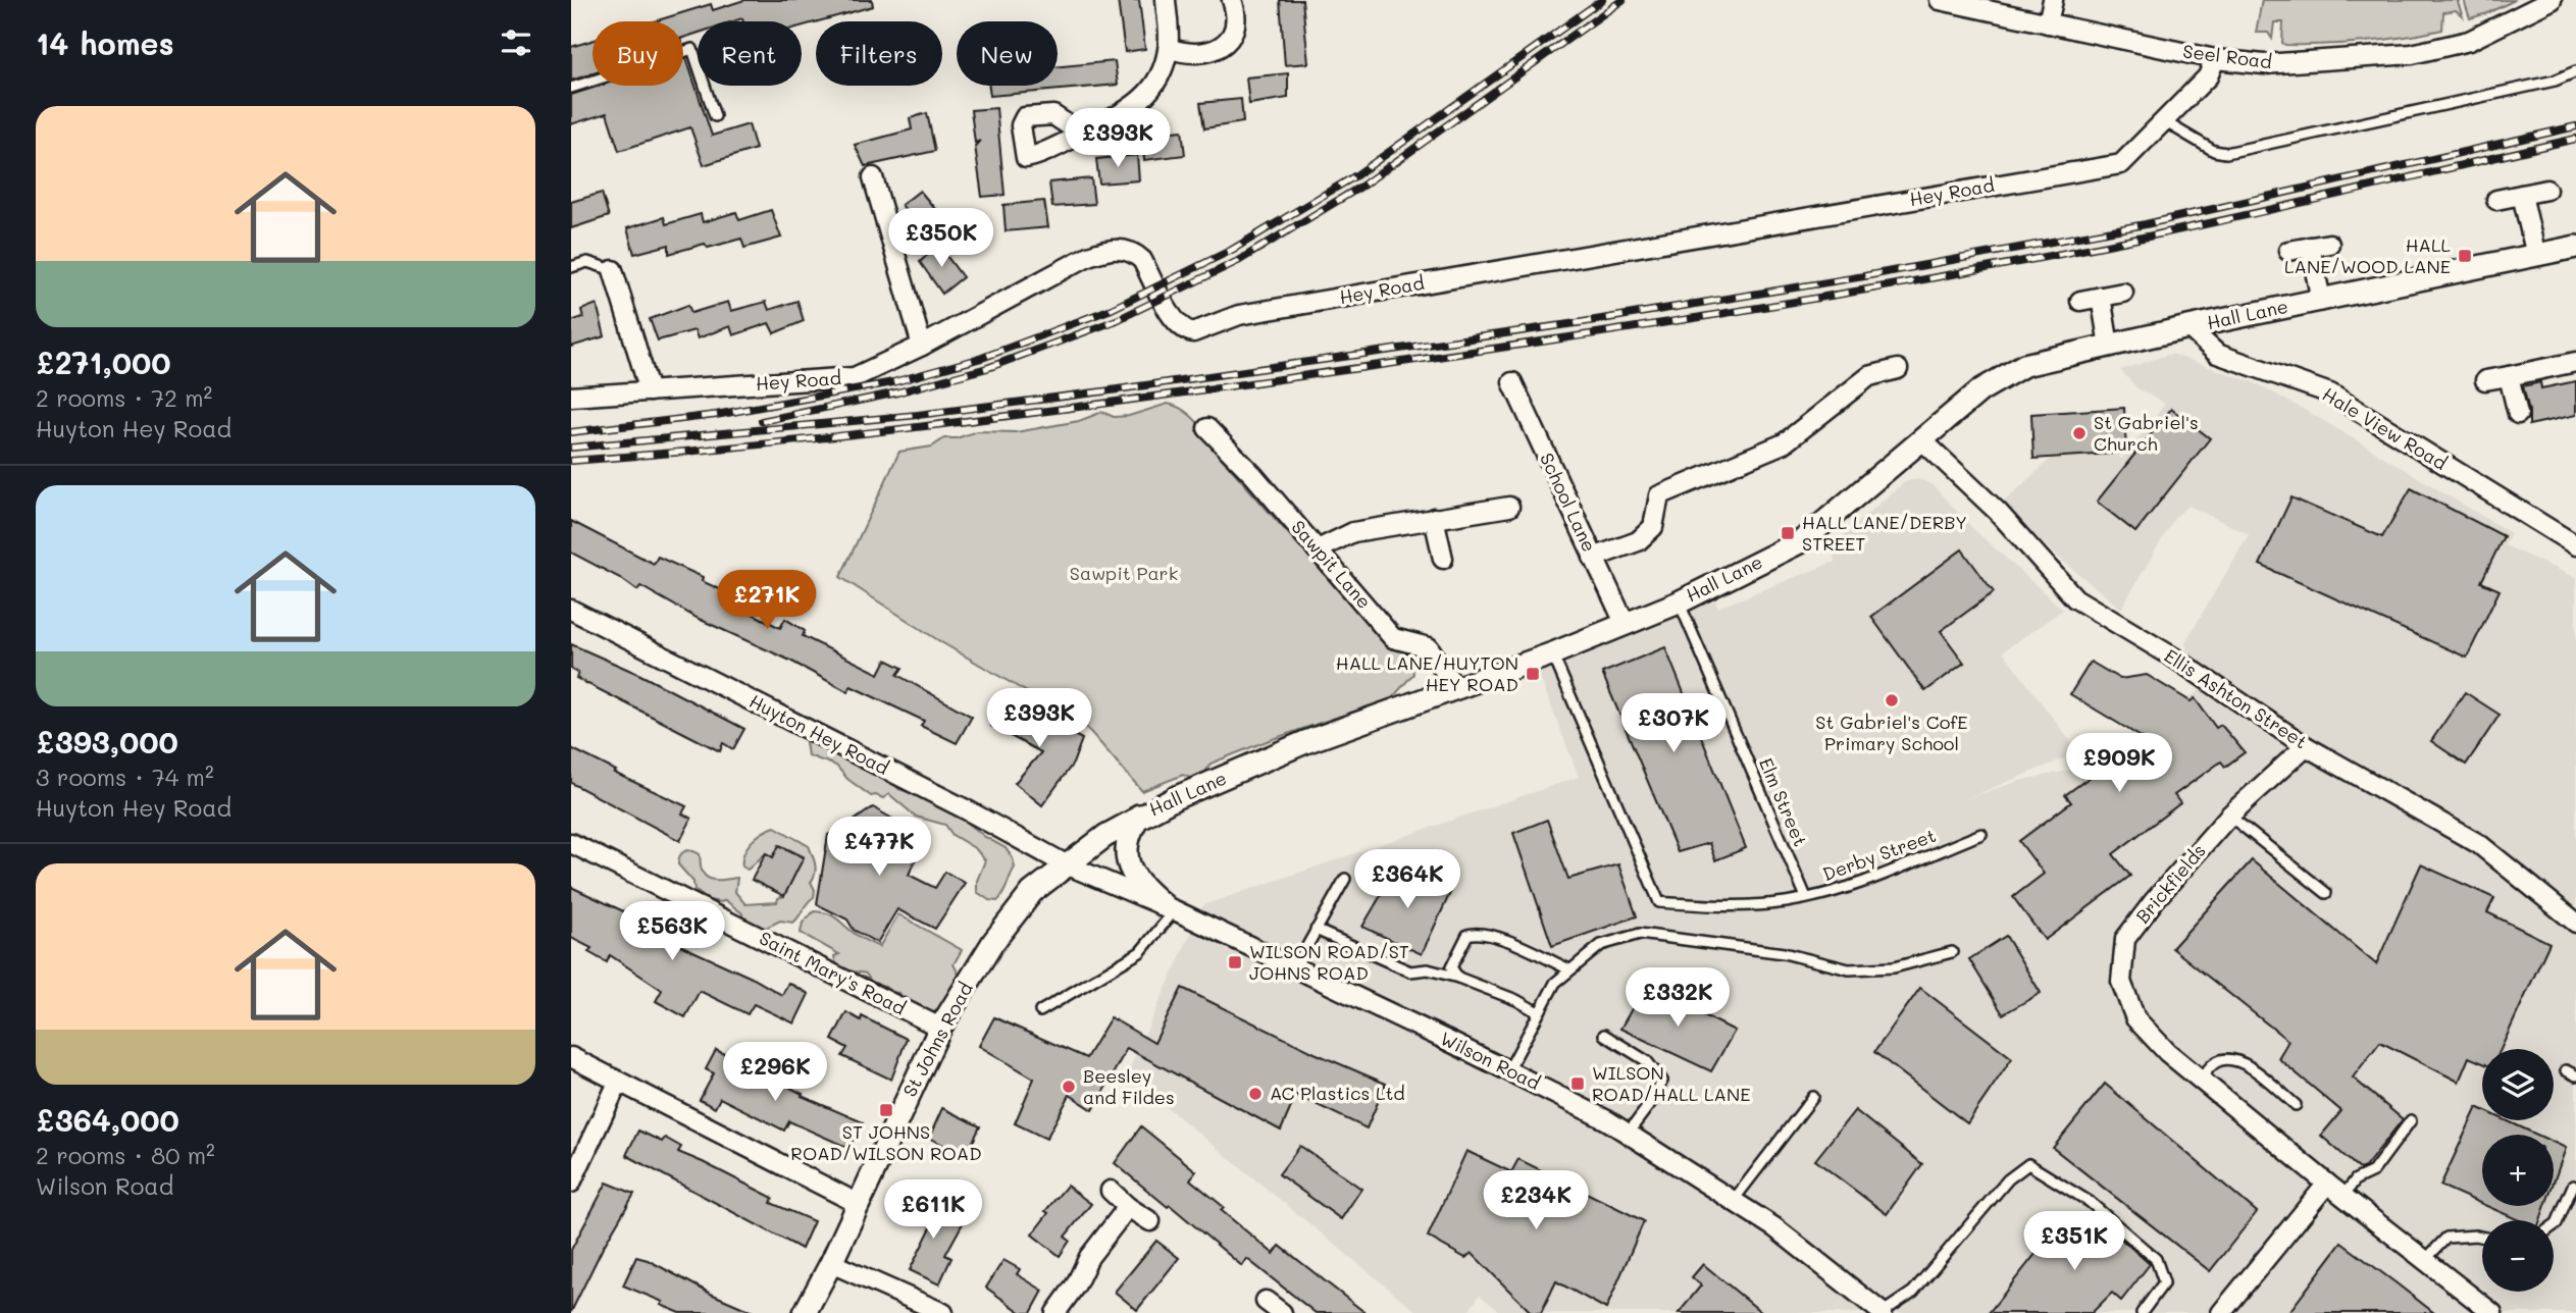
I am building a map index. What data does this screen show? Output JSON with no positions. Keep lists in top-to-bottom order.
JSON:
{
  "streets": {
    "street": [
      "Seel Road",
      "Hey Road",
      "Hall Lane",
      "Hale View Road",
      "School Lane",
      "Sawpit Lane",
      "Ellis Ashton Street",
      "Huyton Hey Road",
      "Brickfields",
      "Saint Mary's Road",
      "St Johns Road",
      "Wilson Road"
    ],
    "lane": ["Elm Street", "Derby Street"]
  },
  "crossings": [
    ["Seel Road", "Hey Road"],
    ["Hall Lane", "Hale View Road"],
    ["Hall Lane", "School Lane"],
    ["Hall Lane", "Sawpit Lane"],
    ["Hall Lane", "Ellis Ashton Street"],
    ["Hall Lane", "Huyton Hey Road"],
    ["Hall Lane", "Elm Street"],
    ["Hall Lane", "Derby Street"],
    ["Hall Lane", "St Johns Road"],
    ["Hall Lane", "Wilson Road"],
    ["Ellis Ashton Street", "Brickfields"],
    ["Huyton Hey Road", "St Johns Road"],
    ["Huyton Hey Road", "Wilson Road"],
    ["Elm Street", "Derby Street"],
    ["Saint Mary's Road", "St Johns Road"],
    ["St Johns Road", "Wilson Road"]
  ],
  "parks": ["Sawpit Park"],
  "places": {
    "transit": [
      "HALL LANE/WOOD LANE",
      "HALL LANE/DERBY STREET",
      "HALL LANE/HUYTON HEY ROAD",
      "WILSON ROAD/ST JOHNS ROAD",
      "WILSON ROAD/HALL LANE",
      "ST JOHNS ROAD/WILSON ROAD"
    ],
    "other": [
      "St Gabriel's Church",
      "St Gabriel's CofE Primary School",
      "Beesley and Fildes",
      "AC Plastics Ltd"
    ]
  },
  "page": {
    "heading": "14 homes",
    "chip": [
      "Buy",
      "Rent",
      "Filters",
      "New"
    ],
    "list": [
      {
        "name": "£271,000",
        "note": "2 rooms · 72 m² · Huyton Hey Road"
      },
      {
        "name": "£393,000",
        "note": "3 rooms · 74 m² · Huyton Hey Road"
      },
      {
        "name": "£364,000",
        "note": "2 rooms · 80 m² · Wilson Road"
      }
    ],
    "price": [
      "£393K",
      "£350K",
      "£271K",
      "£393K",
      "£307K",
      "£909K",
      "£477K",
      "£364K",
      "£563K",
      "£332K",
      "£296K",
      "£234K",
      "£611K",
      "£351K"
    ],
    "map_buttons": ["+", "−"]
  }
}
